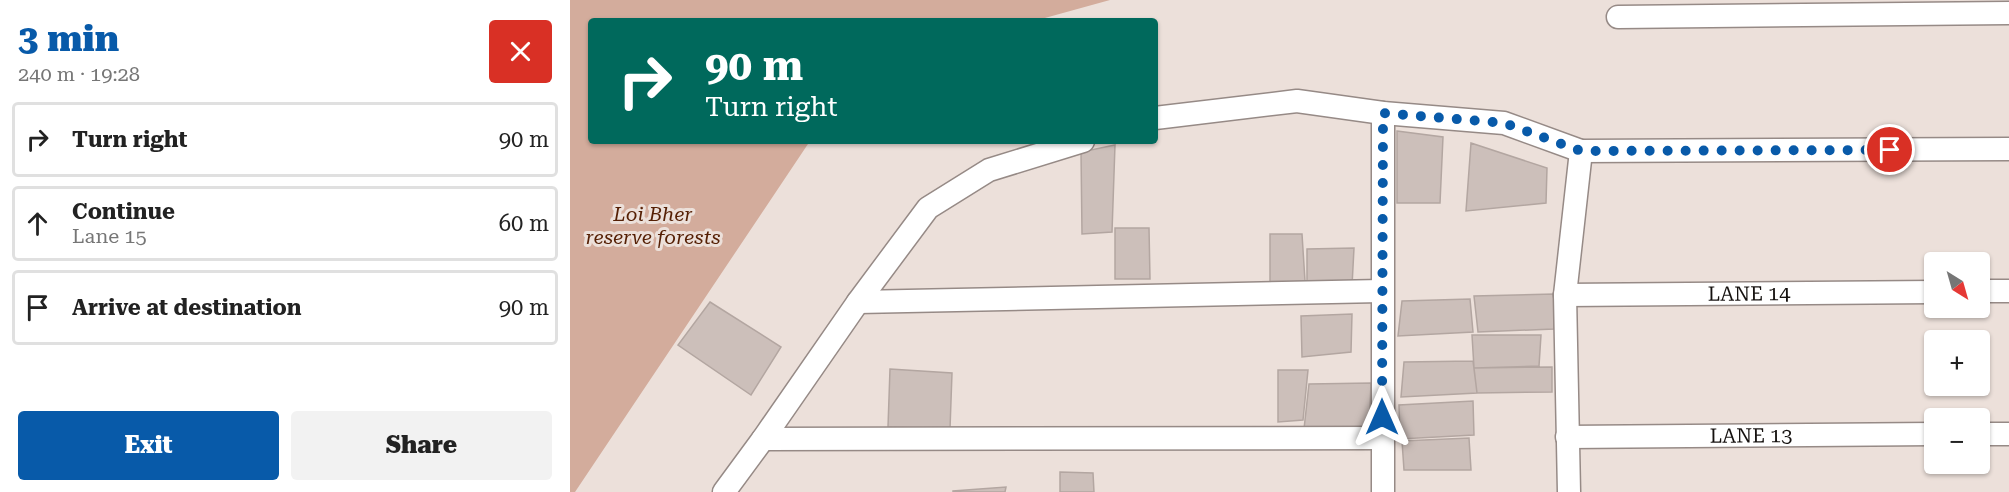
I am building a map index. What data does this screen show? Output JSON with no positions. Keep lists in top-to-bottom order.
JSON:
{
  "streets": {
    "street": ["LANE 14", "LANE 13"]
  },
  "parks": ["Loi Bher reserve forests"],
  "north": "bottom right",
  "page": {
    "heading": ["3 min", "240 m · 19:28"],
    "turn": ["90 m", "Turn right"],
    "list": [
      {
        "name": "Turn right",
        "value": "90 m"
      },
      {
        "name": "Continue",
        "note": "Lane 15",
        "value": "60 m"
      },
      {
        "name": "Arrive at destination",
        "value": "90 m"
      }
    ],
    "map_buttons": ["+", "−"],
    "buttons": ["Exit", "Share"]
  }
}
